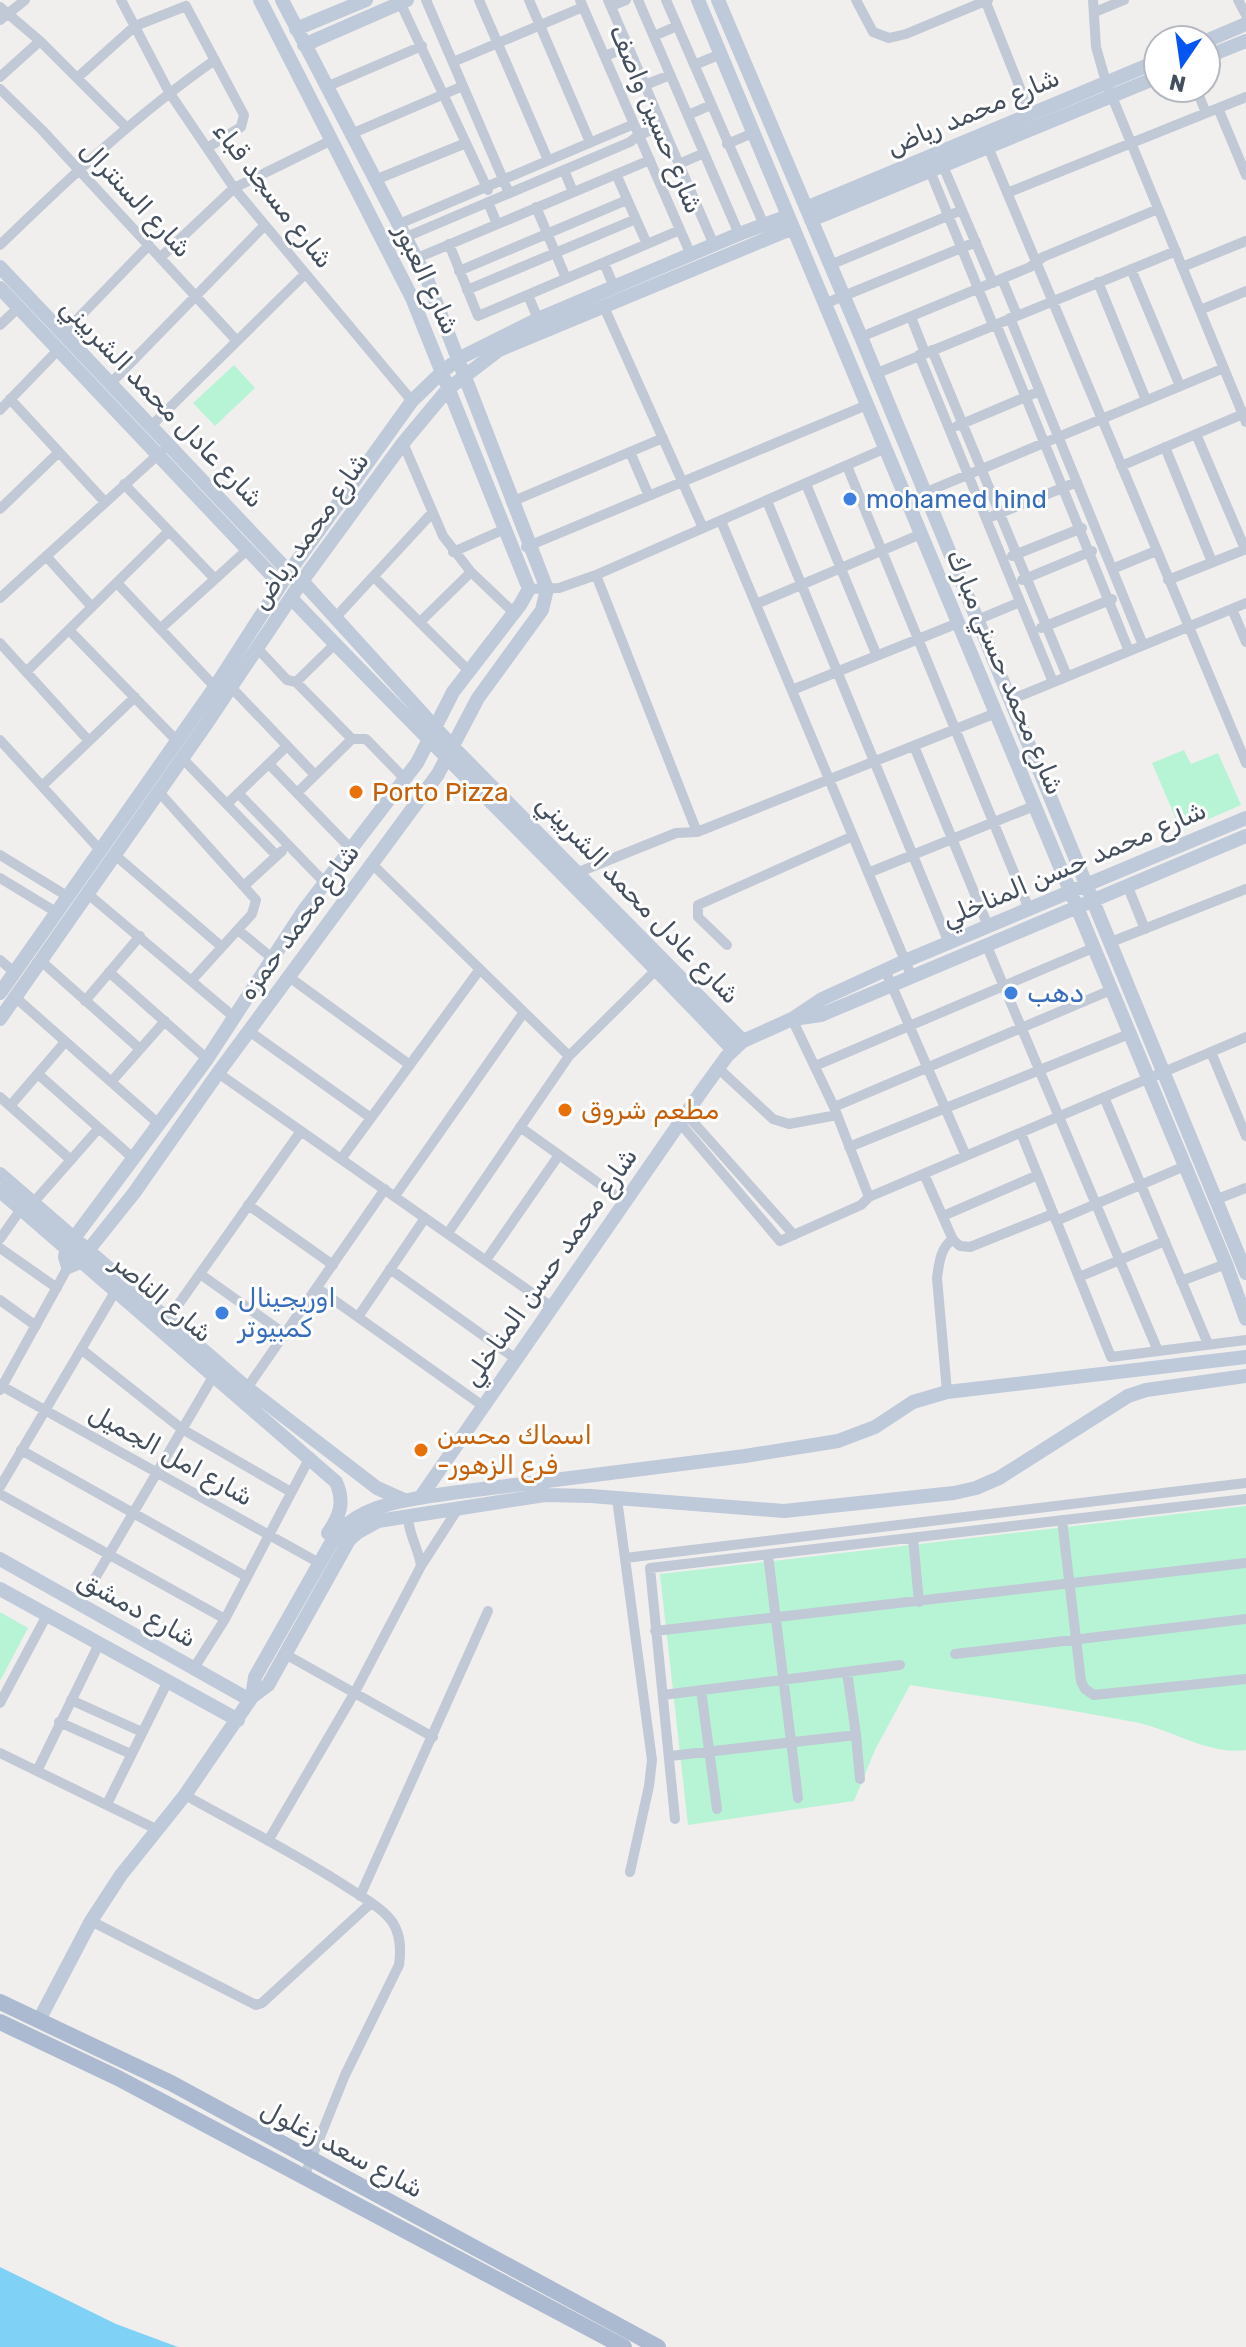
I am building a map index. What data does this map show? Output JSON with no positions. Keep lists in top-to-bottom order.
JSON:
{
  "streets": {
    "main road": ["شارع سعد زغلول"],
    "street": [
      "شارع محمد رياض",
      "شارع حسين واصف",
      "شارع مسجد قباء",
      "شارع السنترال",
      "شارع العبور",
      "شارع عادل محمد الشربيني",
      "شارع محمد حسني مبارك",
      "شارع محمد حسن المناخلي",
      "شارع محمد حمزه",
      "شارع الناصر",
      "شارع امل الجميل",
      "شارع دمشق"
    ]
  },
  "crossings": [
    ["شارع محمد رياض", "شارع حسين واصف"],
    ["شارع محمد رياض", "شارع مسجد قباء"],
    ["شارع محمد رياض", "شارع العبور"],
    ["شارع محمد رياض", "شارع عادل محمد الشربيني"],
    ["شارع محمد رياض", "شارع محمد حسني مبارك"],
    ["شارع العبور", "شارع محمد حمزه"],
    ["شارع عادل محمد الشربيني", "شارع محمد حسن المناخلي"],
    ["شارع عادل محمد الشربيني", "شارع محمد حمزه"],
    ["شارع محمد حسني مبارك", "شارع محمد حسن المناخلي"],
    ["شارع محمد حمزه", "شارع الناصر"],
    ["شارع محمد حمزه", "شارع امل الجميل"],
    ["شارع الناصر", "شارع امل الجميل"]
  ],
  "places": [
    "mohamed hind",
    "Porto Pizza",
    "دهب",
    "مطعم شروق",
    "اوريجينال كمبيوتر",
    "اسماك محسن -فرع الزهور"
  ],
  "north": "bottom"
}
